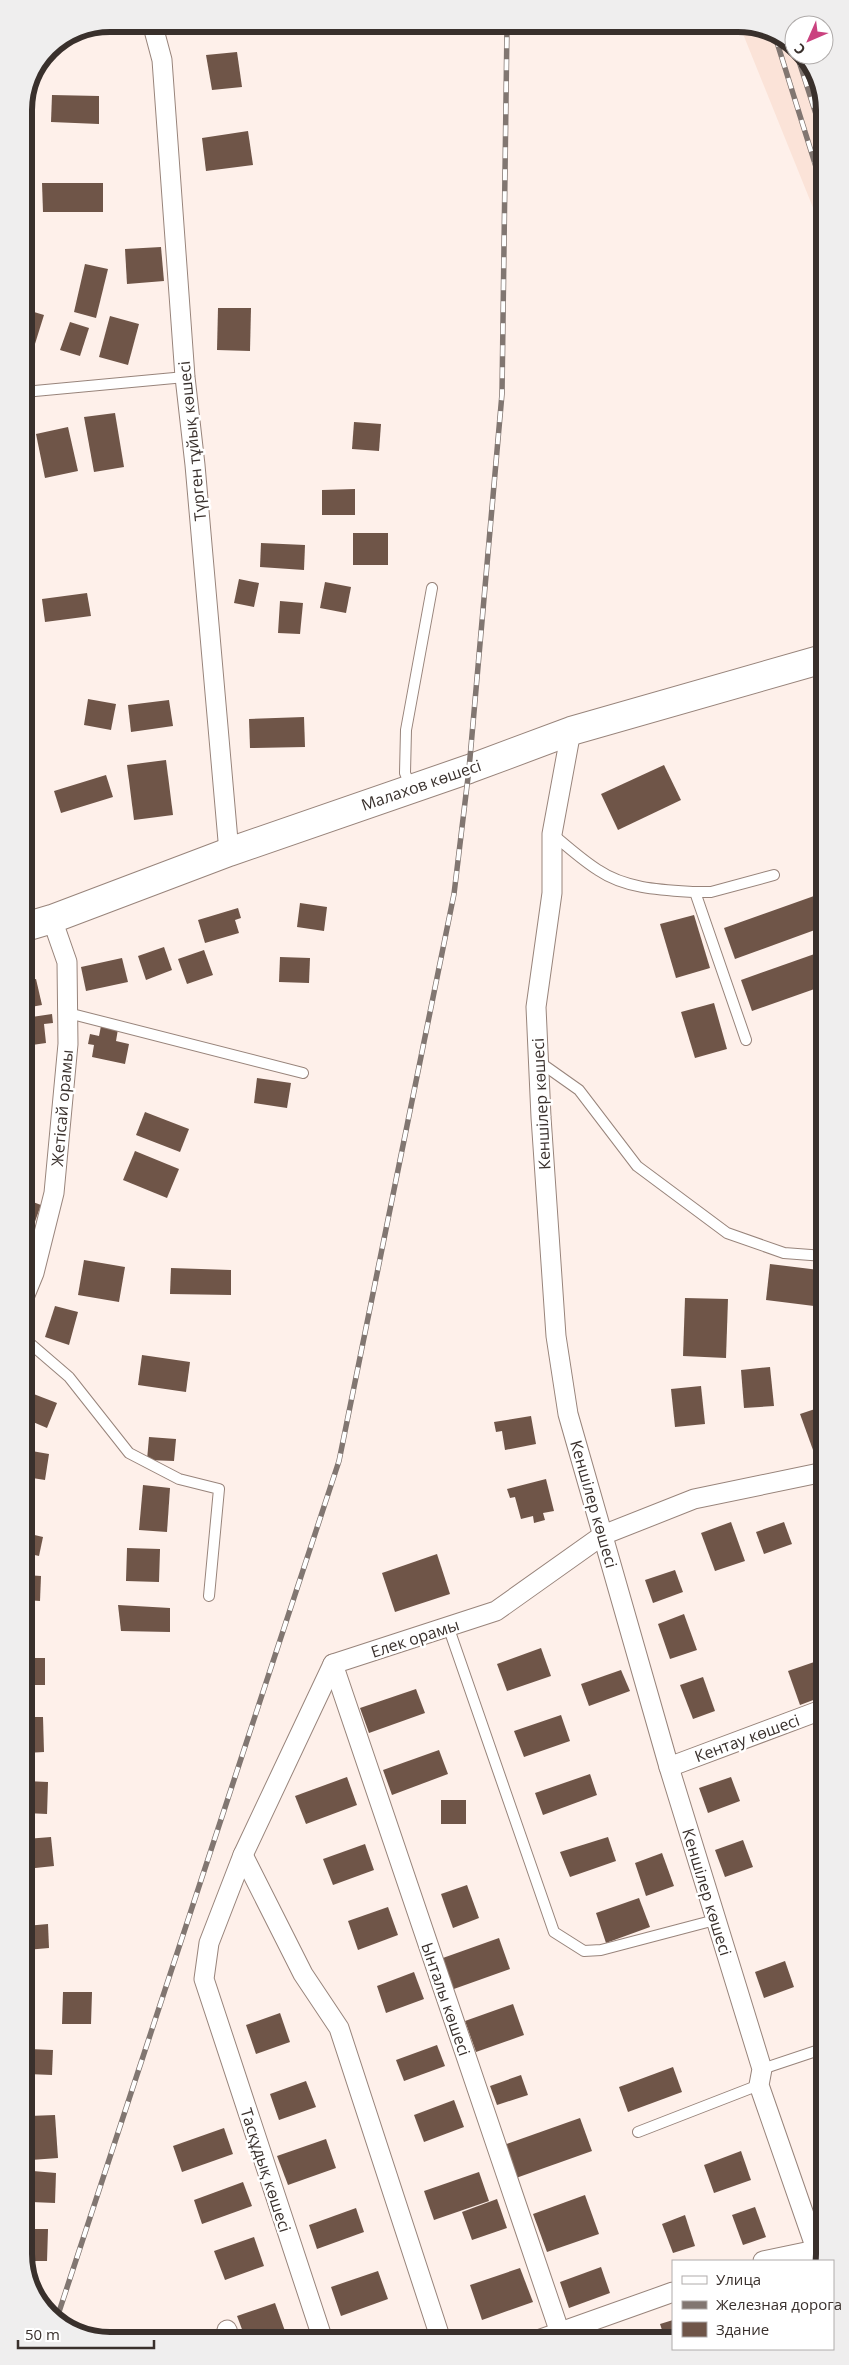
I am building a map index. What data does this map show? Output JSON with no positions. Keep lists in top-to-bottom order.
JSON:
{
  "streets": {
    "main road": ["Малахов көшесі"],
    "street": [
      "Түрген тұйық көшесі",
      "Кеншілер көшесі",
      "Жетісай орамы",
      "Елек орамы",
      "Кентау көшесі",
      "Ынталы көшесі",
      "Тасқұдық көшесі"
    ]
  },
  "crossings": [
    ["Түрген тұйық көшесі", "Малахов көшесі"],
    ["Малахов көшесі", "Кеншілер көшесі"],
    ["Малахов көшесі", "Жетісай орамы"],
    ["Кеншілер көшесі", "Елек орамы"],
    ["Кеншілер көшесі", "Кентау көшесі"],
    ["Елек орамы", "Ынталы көшесі"]
  ],
  "legend": ["Улица", "Железная дорога", "Здание"],
  "scale_bar": "50 m",
  "north": "bottom left"
}
